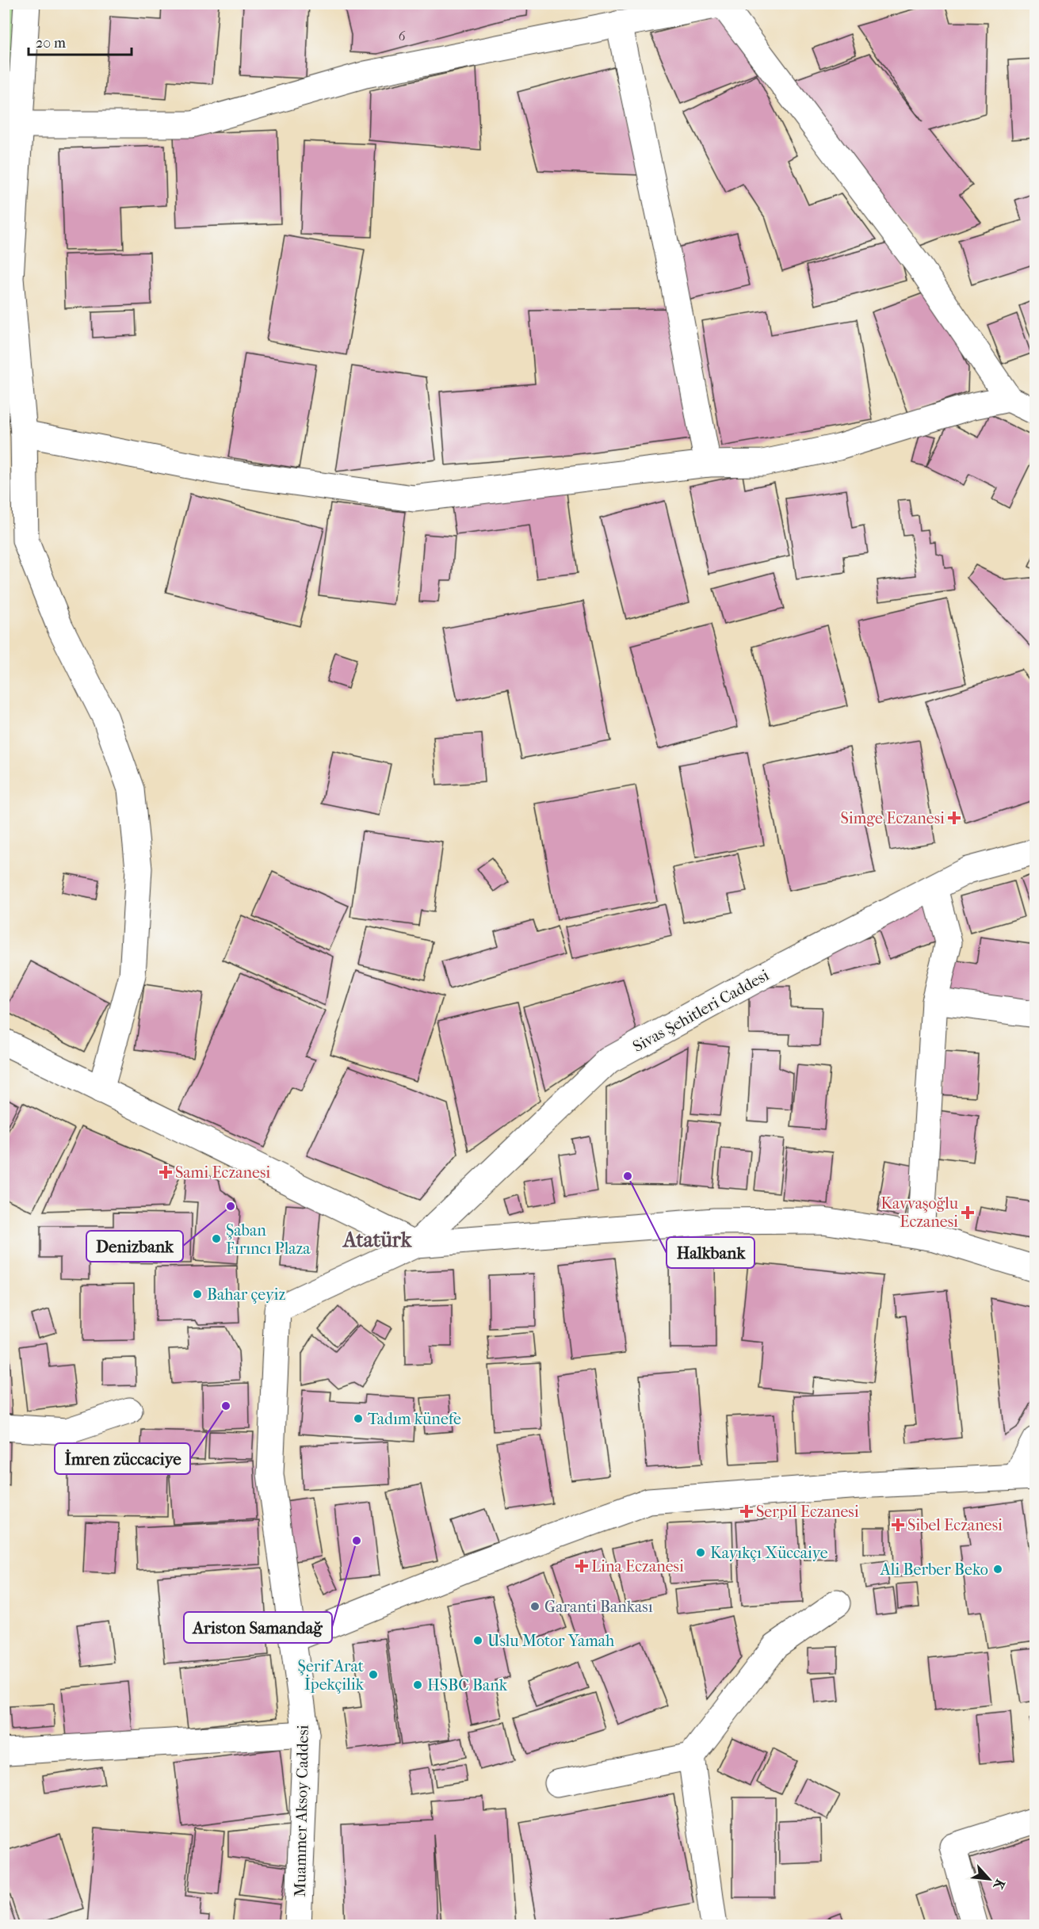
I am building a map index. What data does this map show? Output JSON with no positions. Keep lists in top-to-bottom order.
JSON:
{
  "streets": {
    "street": ["Sivas Şehitleri Caddesi", "Muammer Aksoy Caddesi"]
  },
  "crossings": [
    ["Sivas Şehitleri Caddesi", "Muammer Aksoy Caddesi"]
  ],
  "districts": ["Atatürk"],
  "places": {
    "health": [
      "Simge Eczanesi",
      "Sami Eczanesi",
      "Kavvaşoğlu Eczanesi",
      "Serpil Eczanesi",
      "Sibel Eczanesi",
      "Lina Eczanesi"
    ],
    "other": [
      "Halkbank",
      "Denizbank",
      "Şaban Fırıncı Plaza",
      "Bahar çeyiz",
      "İmren züccaciye",
      "Tadım künefe",
      "Ariston Samandağ",
      "Kayıkçı Xüccaiye",
      "Ali Berber Beko",
      "Garanti Bankası",
      "Uslu Motor Yamah",
      "Şerif Arat İpekçilik",
      "HSBC Bank"
    ]
  },
  "house_numbers": ["6"],
  "scale_bar": "20 m",
  "north": "bottom right"
}
